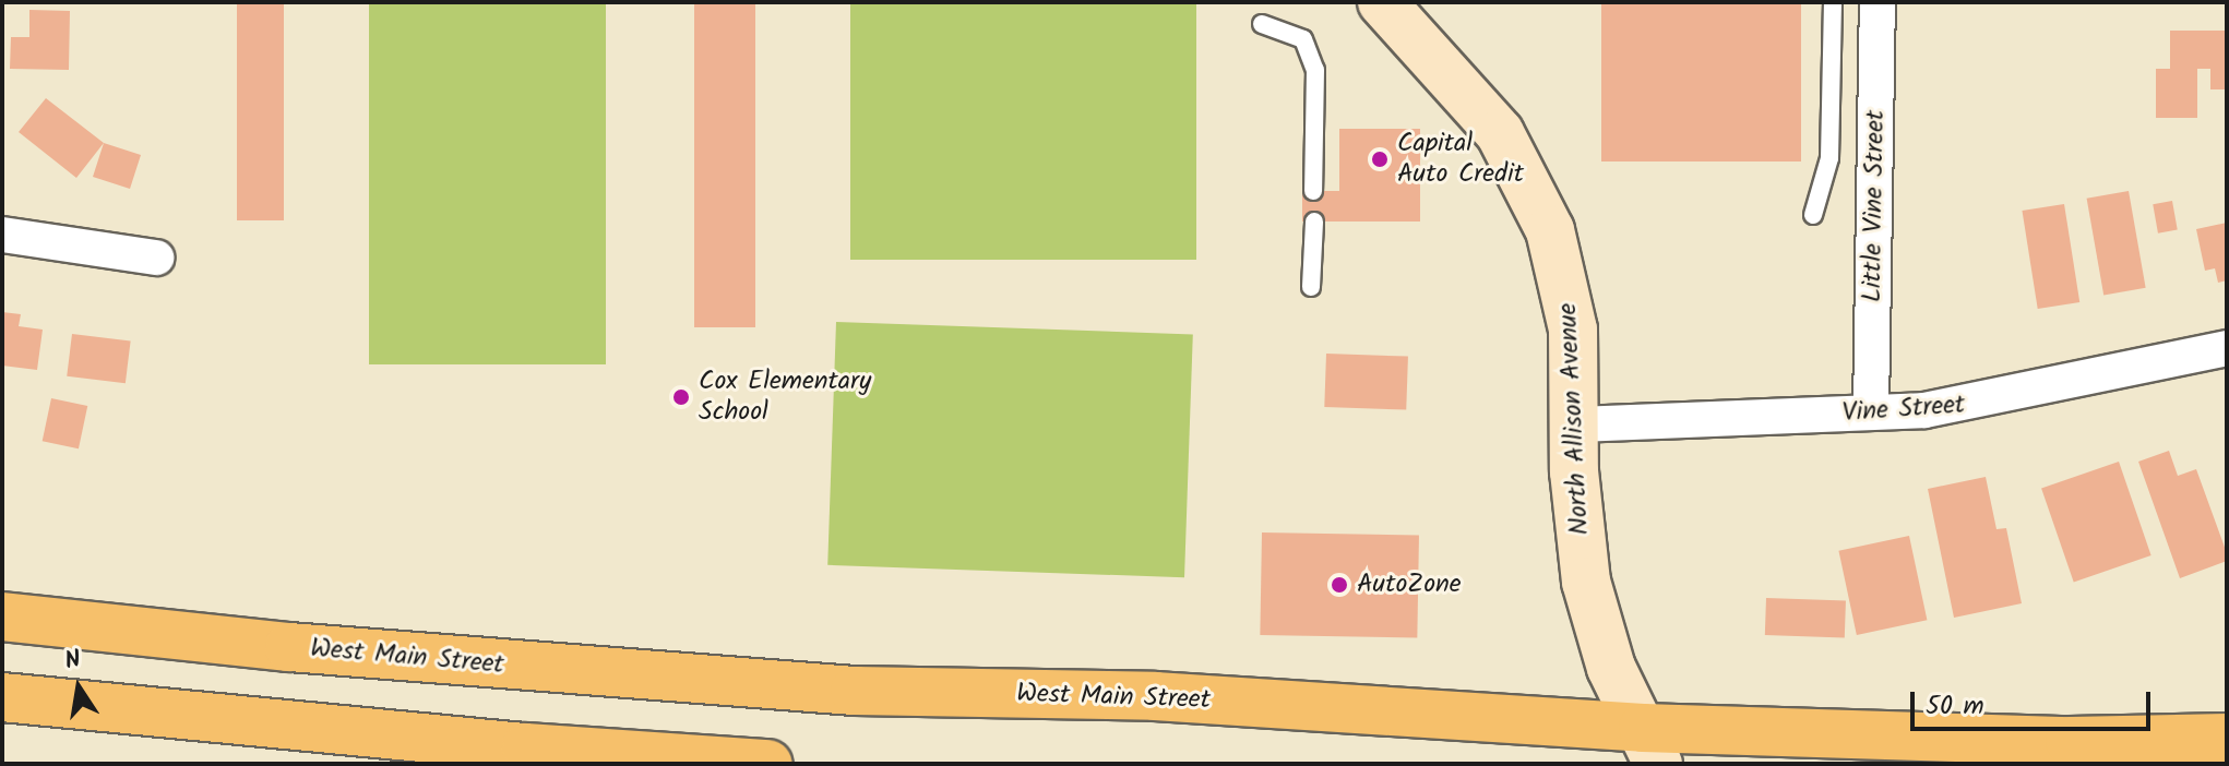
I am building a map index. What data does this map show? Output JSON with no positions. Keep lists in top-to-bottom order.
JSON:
{
  "streets": {
    "main road": ["West Main Street"],
    "street": ["Little Vine Street", "Vine Street", "North Allison Avenue"]
  },
  "crossings": [
    ["Little Vine Street", "Vine Street"],
    ["Vine Street", "North Allison Avenue"],
    ["North Allison Avenue", "West Main Street"]
  ],
  "places": ["Capital Auto Credit", "Cox Elementary School", "AutoZone"],
  "scale_bar": "50 m",
  "north": "top"
}
